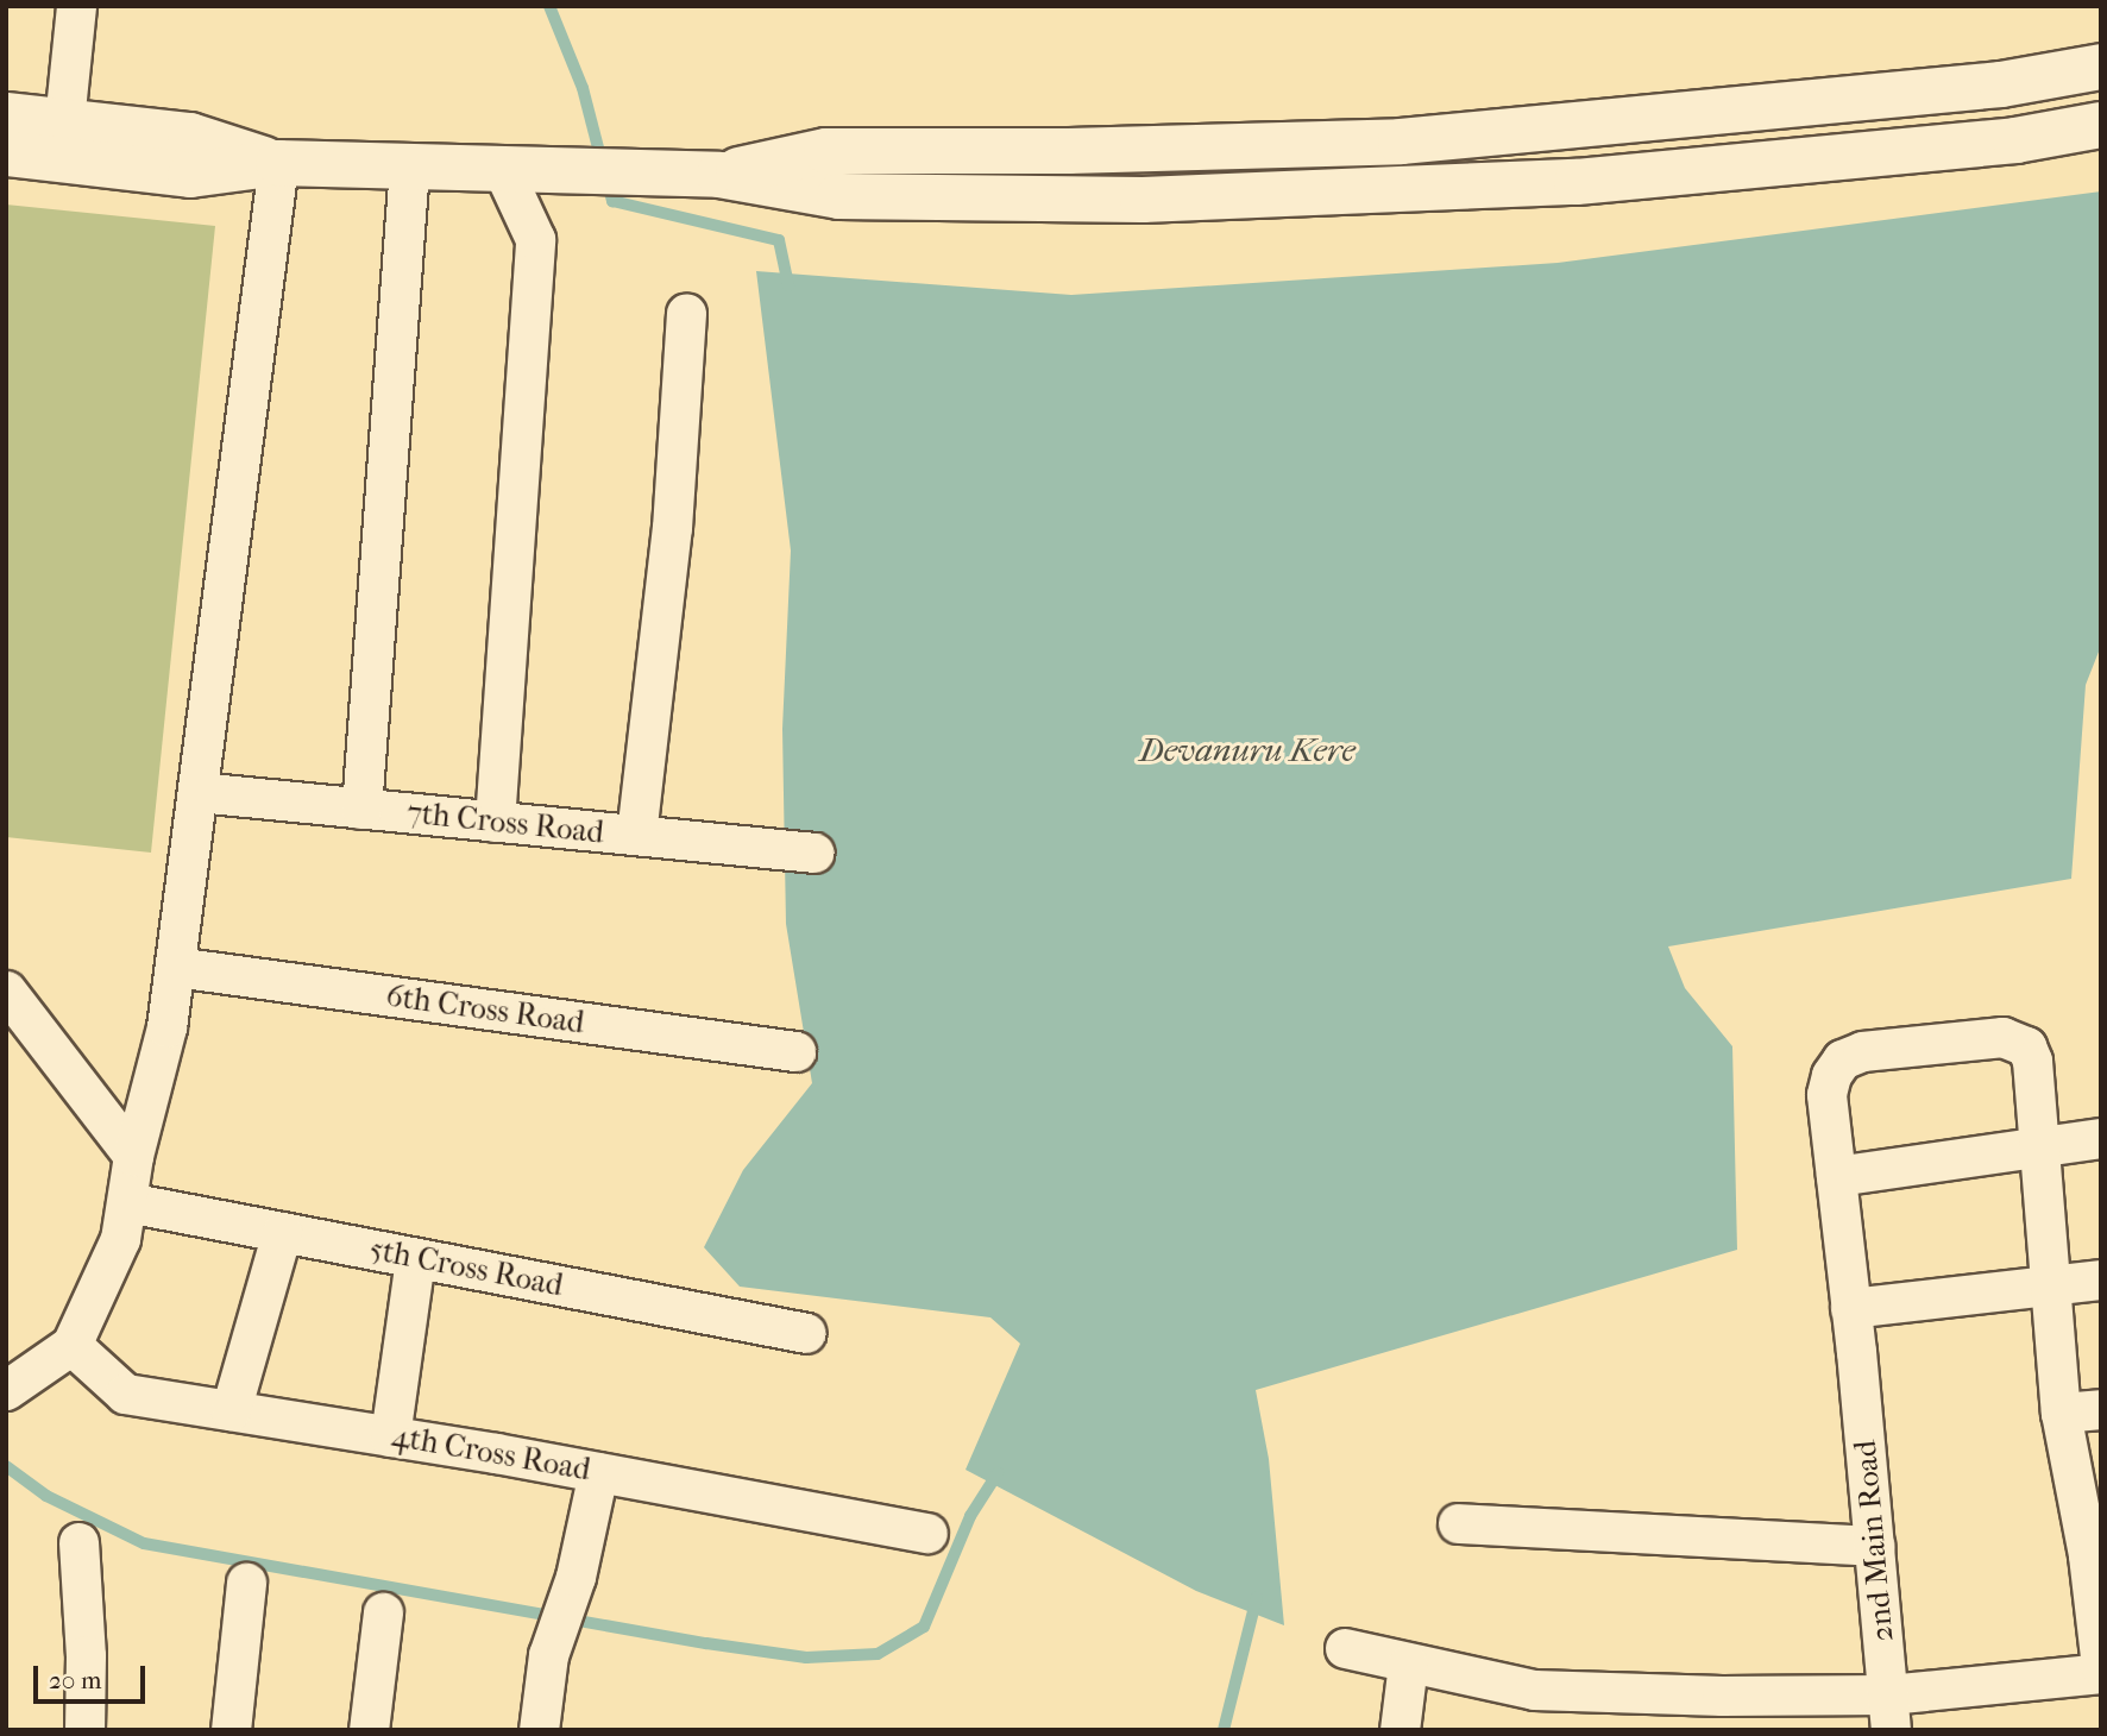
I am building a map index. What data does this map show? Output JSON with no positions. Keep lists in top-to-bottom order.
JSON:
{
  "streets": {
    "street": [
      "7th Cross Road",
      "6th Cross Road",
      "5th Cross Road",
      "4th Cross Road",
      "2nd Main Road"
    ]
  },
  "water": ["Devanuru Kere"],
  "scale_bar": "20 m"
}
